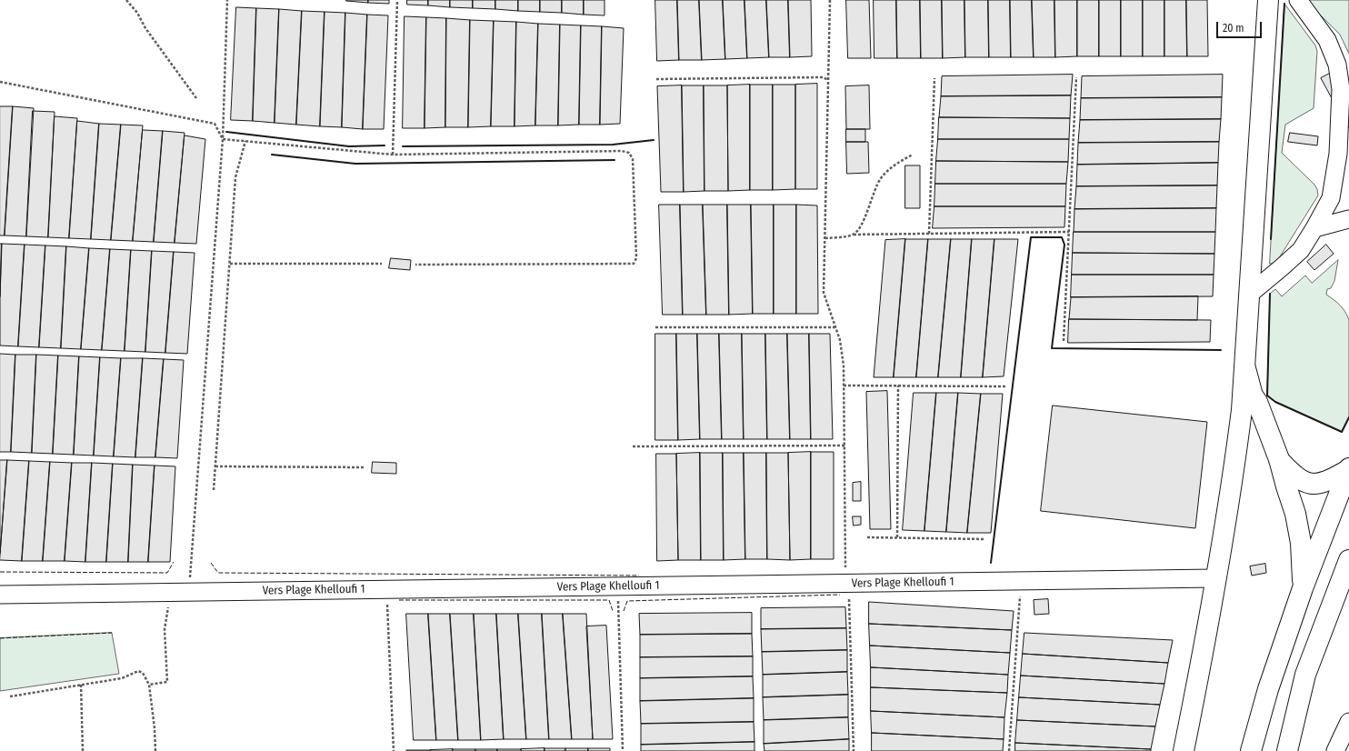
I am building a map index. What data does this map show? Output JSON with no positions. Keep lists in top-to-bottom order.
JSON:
{
  "streets": {
    "street": ["Vers Plage Khelloufi 1"]
  },
  "scale_bar": "20 m"
}
